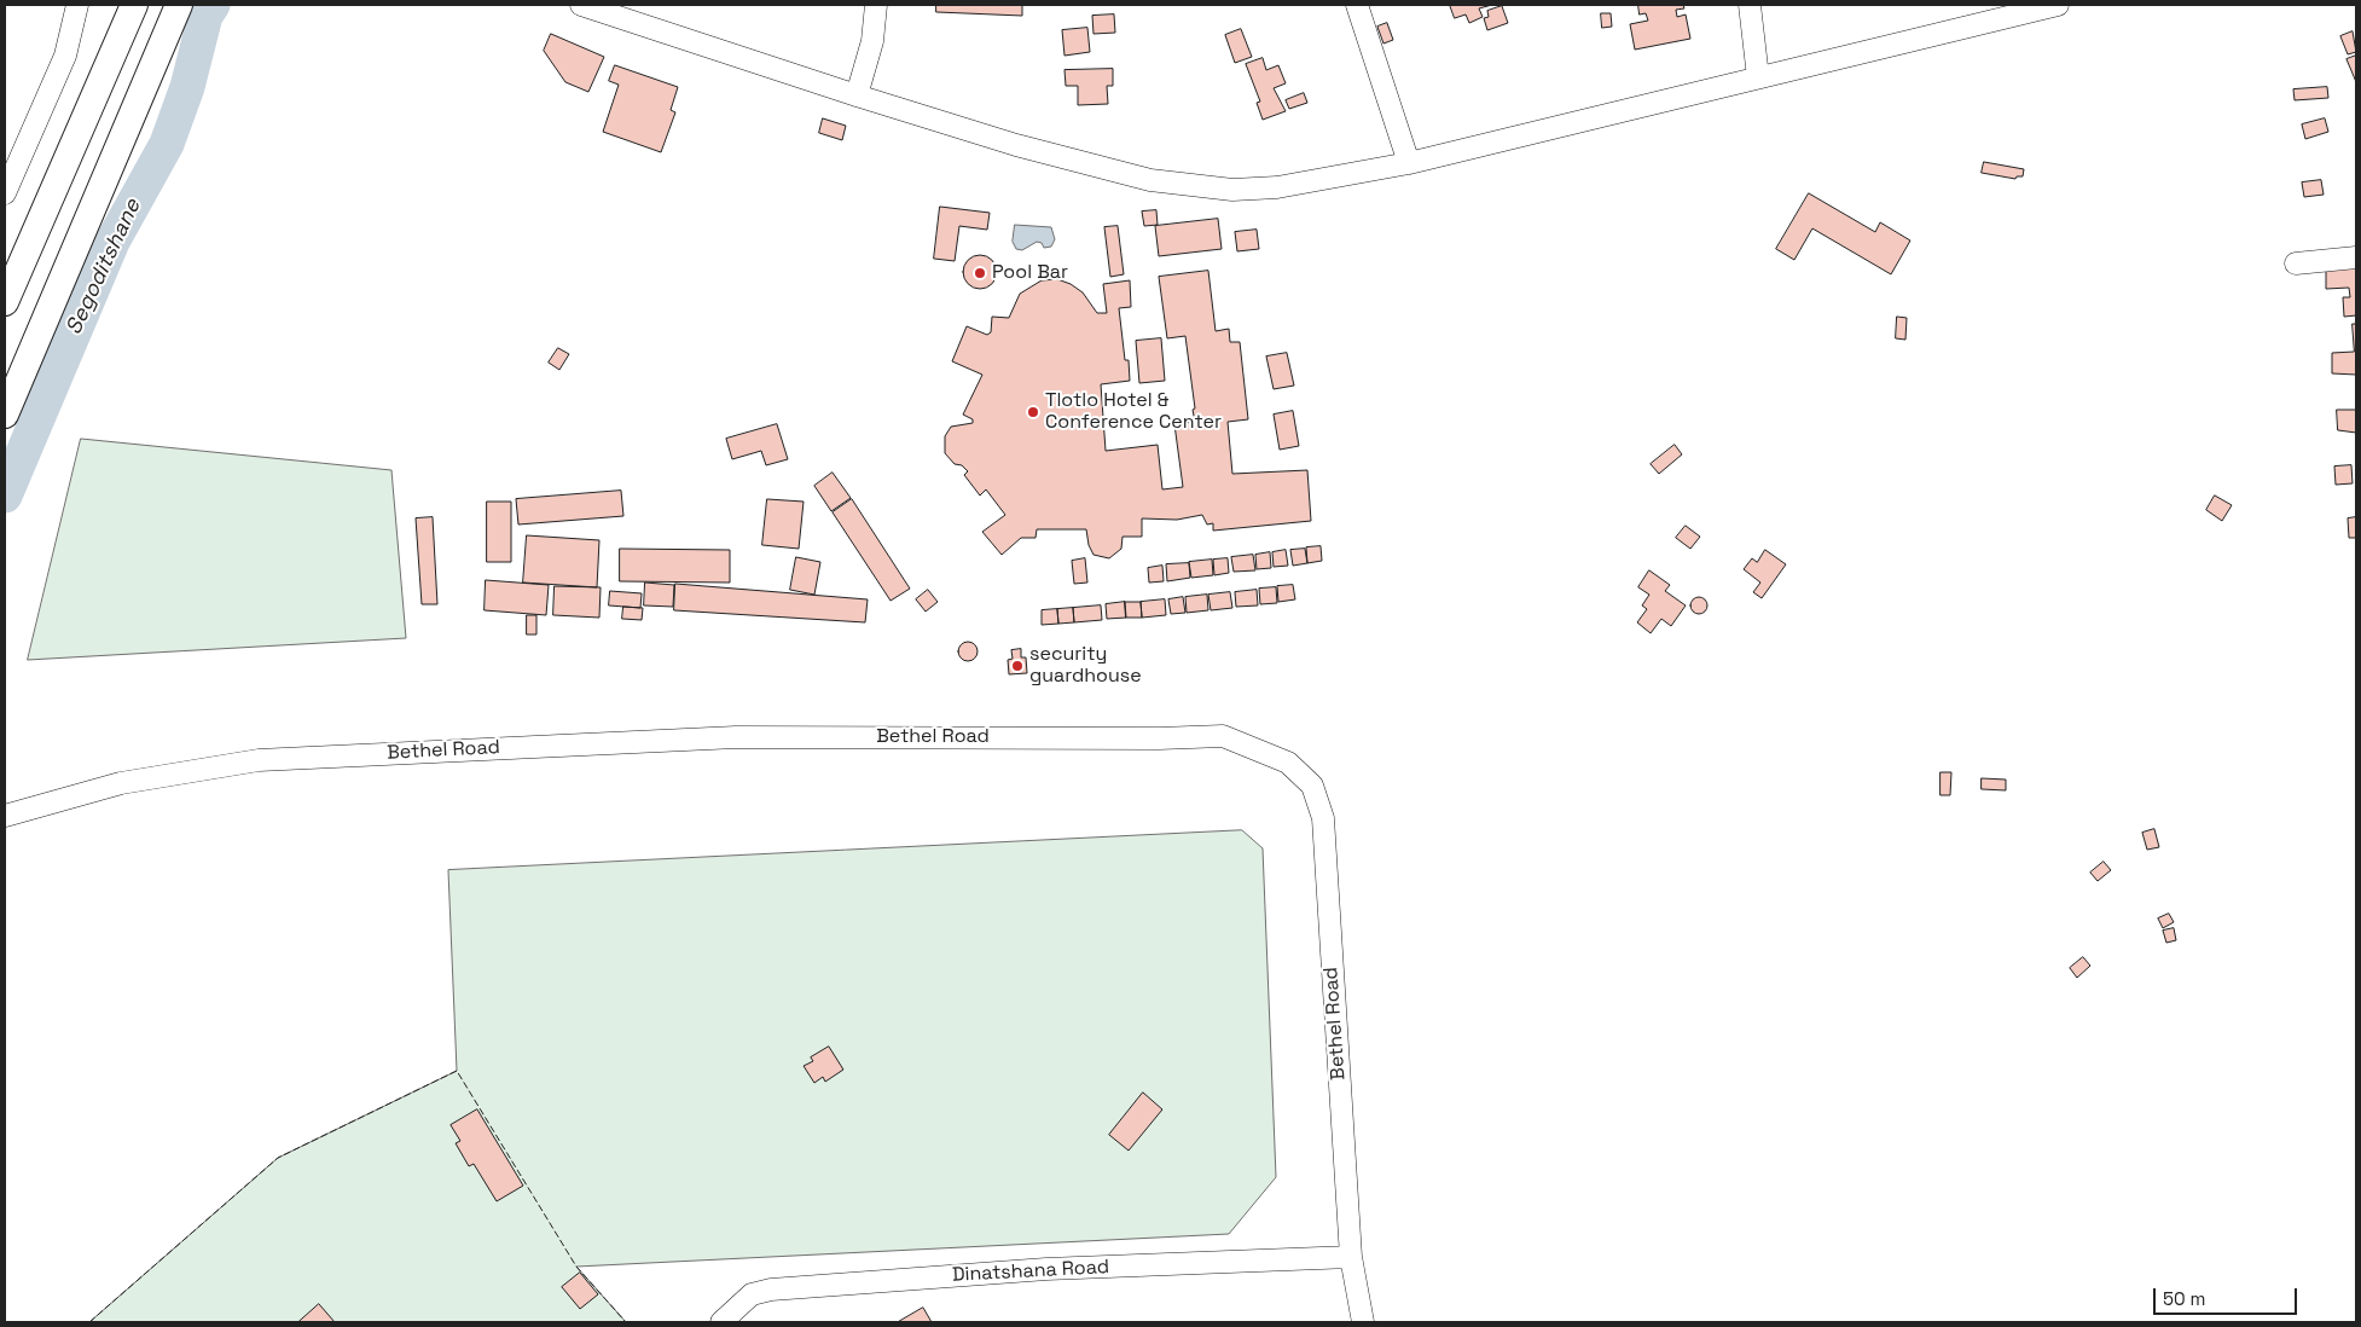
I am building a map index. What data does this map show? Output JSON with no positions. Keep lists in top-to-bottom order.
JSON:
{
  "streets": {
    "street": ["Bethel Road", "Dinatshana Road"]
  },
  "crossings": [
    ["Bethel Road", "Dinatshana Road"]
  ],
  "water": ["Segoditshane"],
  "places": ["Pool Bar", "Tlotlo Hotel & Conference Center", "security guardhouse"],
  "scale_bar": "50 m"
}
